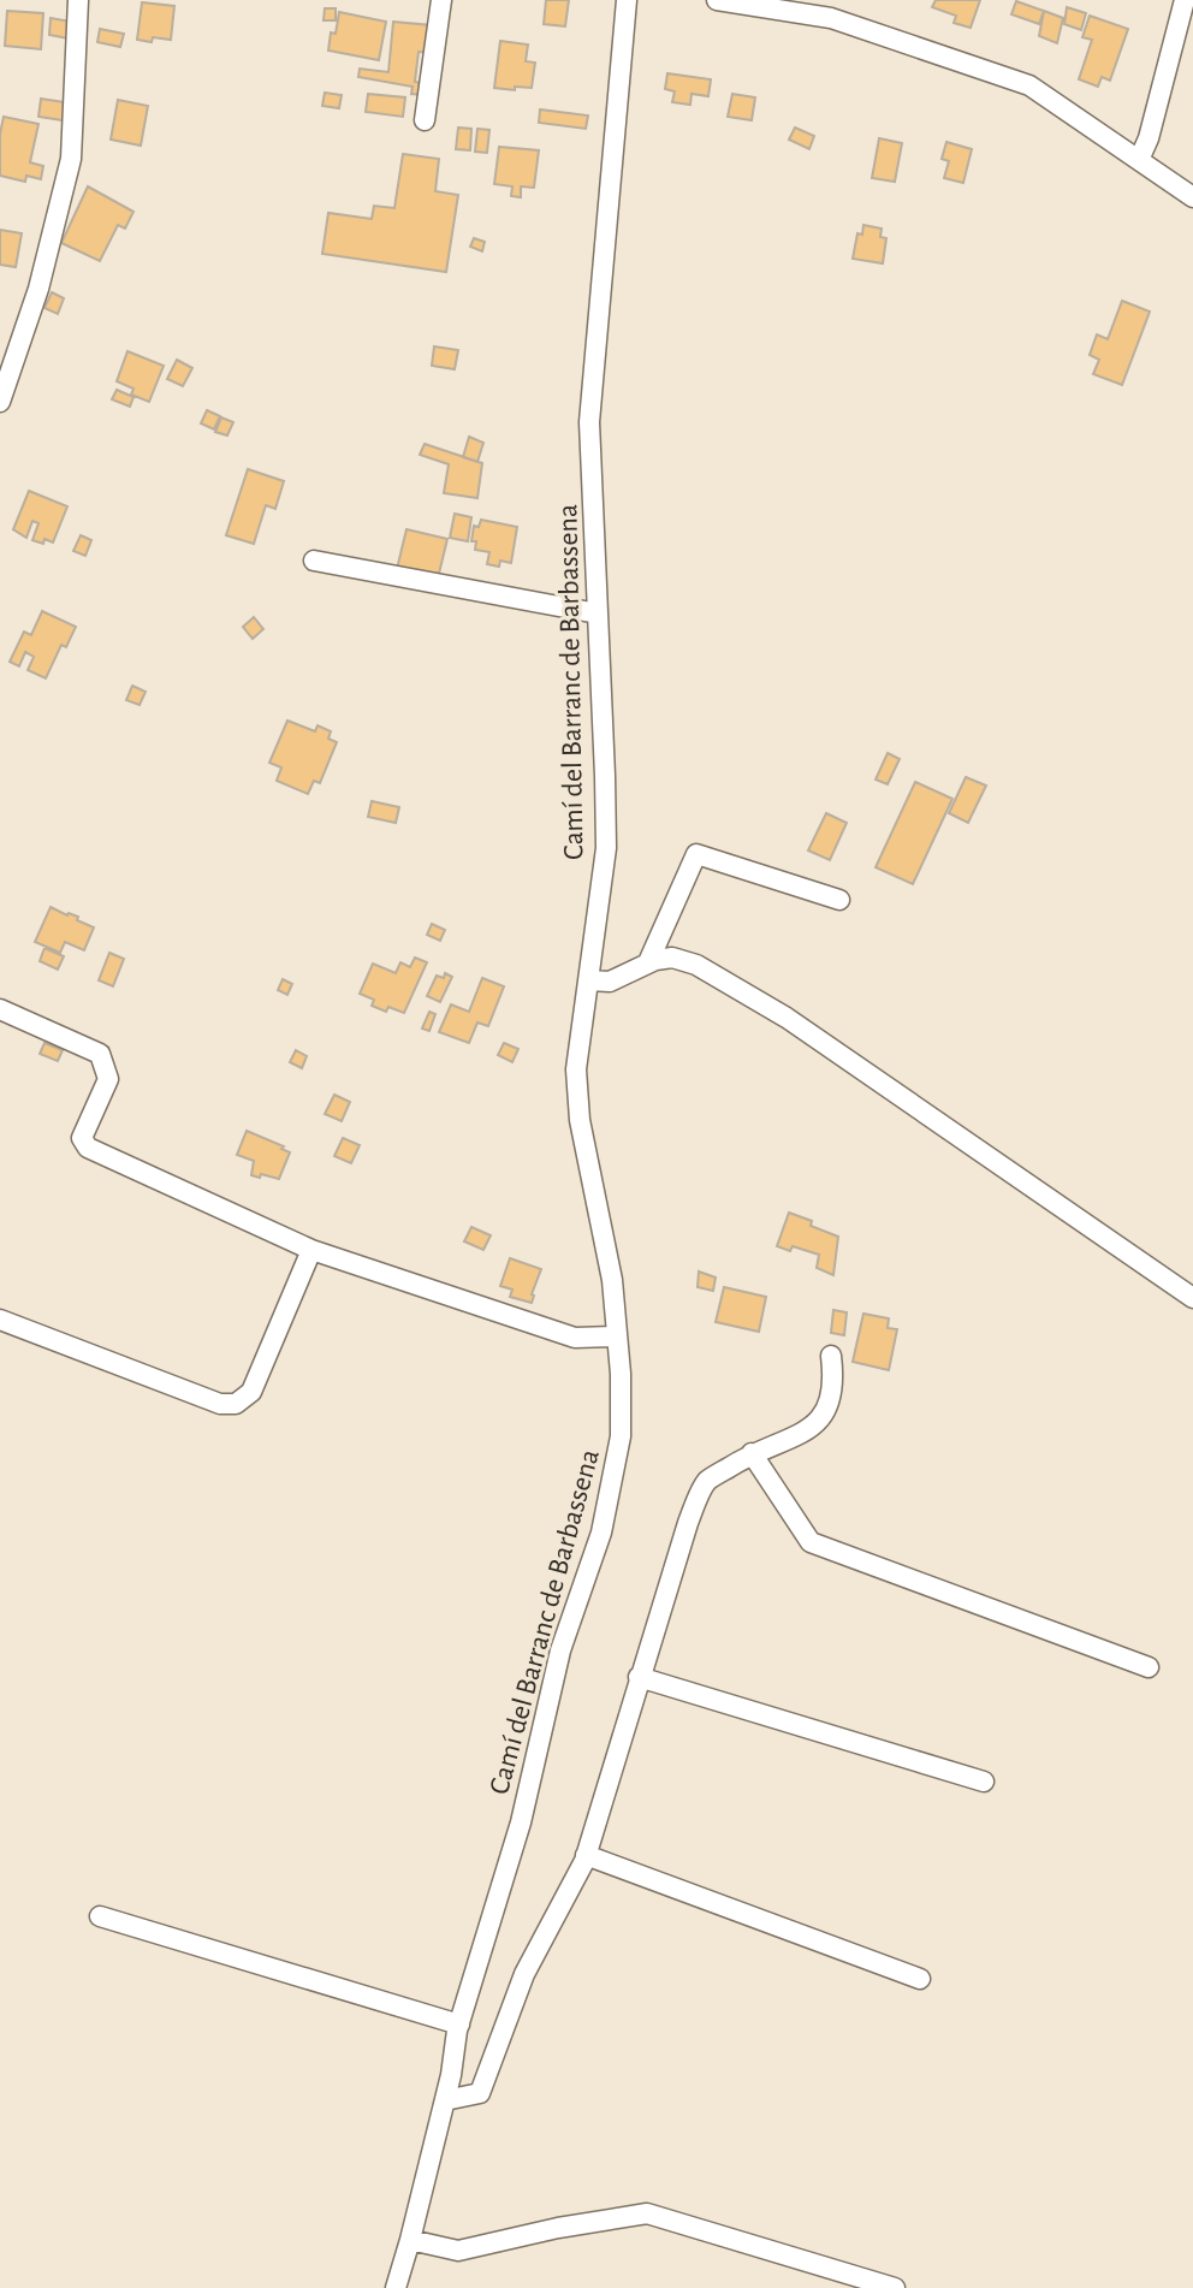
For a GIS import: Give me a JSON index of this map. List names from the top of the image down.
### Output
{
  "streets": {
    "street": ["Camí del Barranc de Barbassena"]
  }
}
